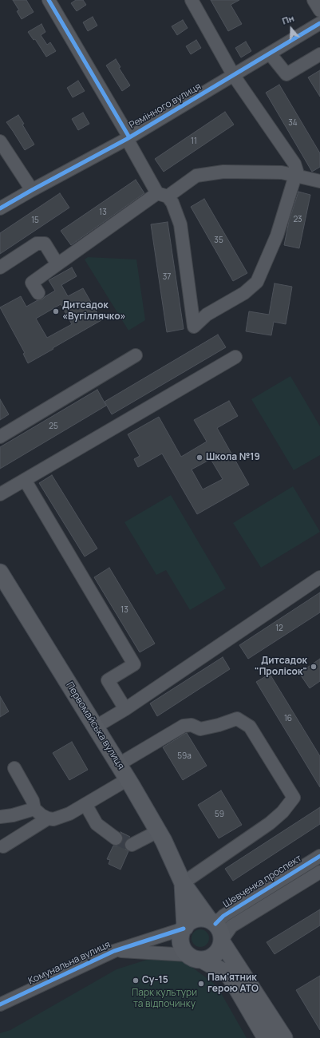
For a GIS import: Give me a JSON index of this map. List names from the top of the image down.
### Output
{
  "streets": {
    "main road": ["Первомайська вулиця"],
    "street": ["Ремінного вулиця", "Шевченка проспект", "Комунальна вулиця"]
  },
  "crossings": [
    ["Первомайська вулиця", "Шевченка проспект"],
    ["Первомайська вулиця", "Комунальна вулиця"],
    ["Шевченка проспект", "Комунальна вулиця"]
  ],
  "parks": ["Парк культури та відпочинку"],
  "places": [
    "Дитсадок «Вугіллячко»",
    "Школа №19",
    "Дитсадок \"Пролісок\"",
    "Су-15",
    "Пам'ятник герою АТО"
  ],
  "house_numbers": [
    "34",
    "11",
    "13",
    "23",
    "15",
    "35",
    "37",
    "25",
    "13",
    "12",
    "16",
    "59а",
    "59"
  ],
  "north": "top"
}
